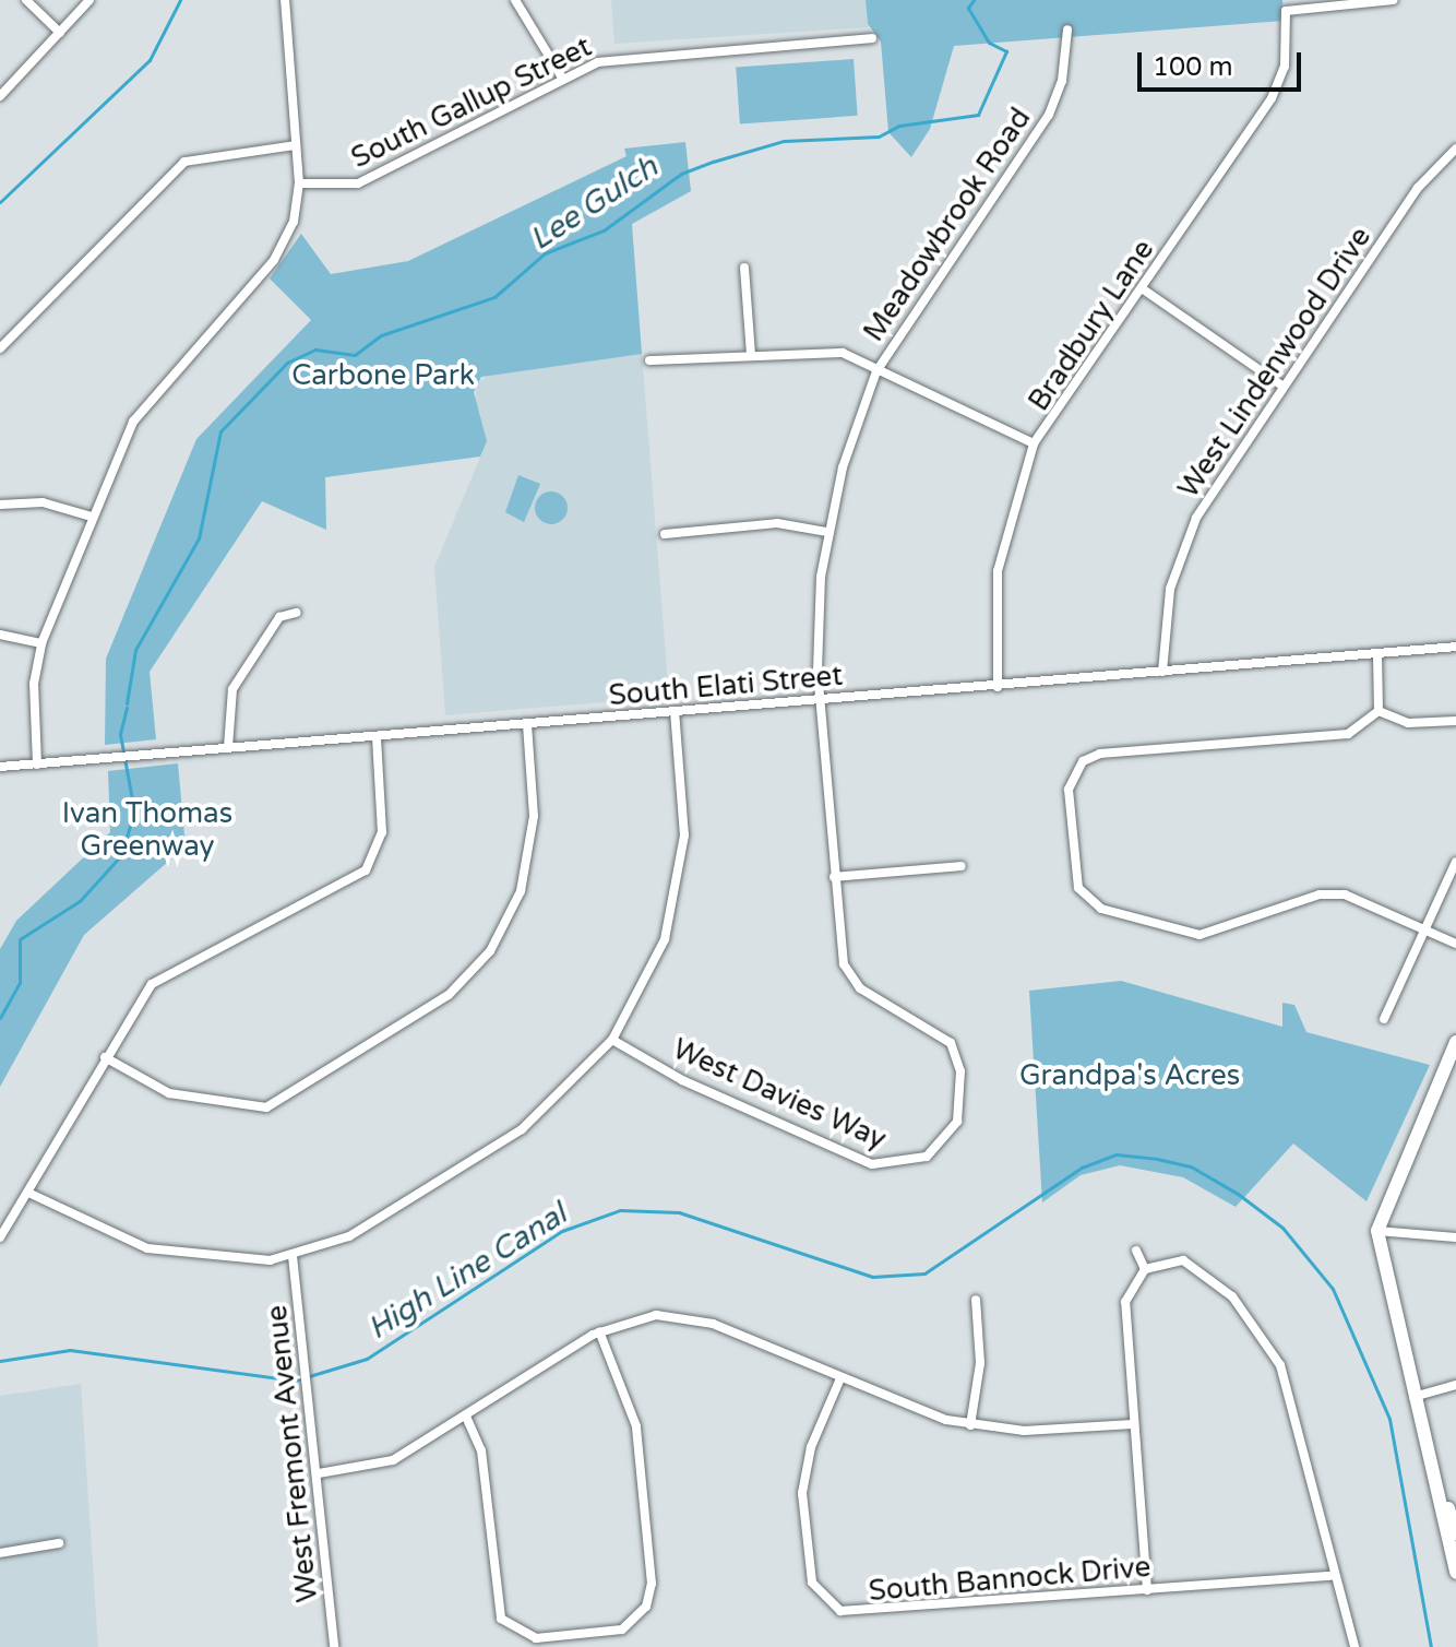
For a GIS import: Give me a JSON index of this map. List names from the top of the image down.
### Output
{
  "streets": {
    "street": [
      "South Gallup Street",
      "Meadowbrook Road",
      "Bradbury Lane",
      "West Lindenwood Drive",
      "South Elati Street",
      "West Davies Way",
      "West Fremont Avenue",
      "South Bannock Drive"
    ]
  },
  "crossings": [
    ["Meadowbrook Road", "South Elati Street"],
    ["Meadowbrook Road", "West Davies Way"],
    ["Bradbury Lane", "South Elati Street"],
    ["West Lindenwood Drive", "South Elati Street"],
    ["South Elati Street", "West Davies Way"]
  ],
  "water": ["Lee Gulch", "High Line Canal"],
  "parks": ["Carbone Park", "Ivan Thomas Greenway", "Grandpa's Acres"],
  "scale_bar": "100 m"
}
